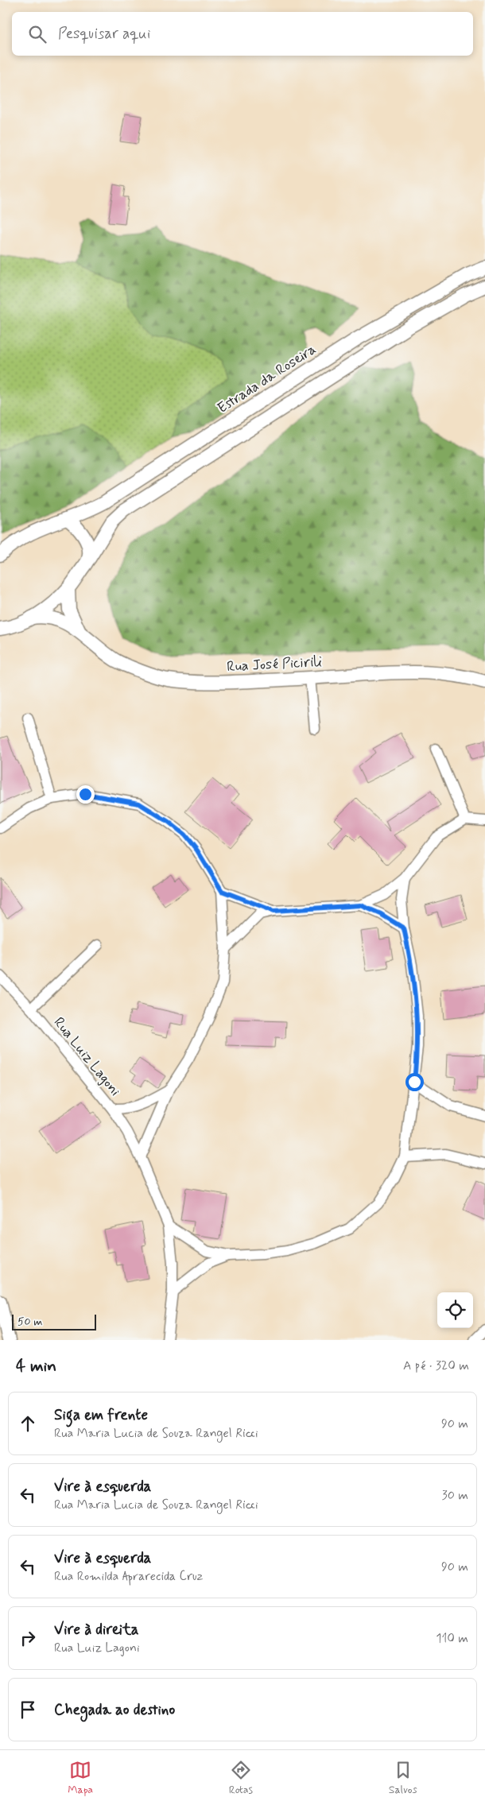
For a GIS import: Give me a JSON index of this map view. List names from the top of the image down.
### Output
{
  "streets": {
    "street": ["Estrada da Roseira", "Rua José Picirili", "Rua Luiz Lagoni"]
  },
  "scale_bar": "50 m",
  "page": {
    "search": "Pesquisar aqui",
    "scale": "50 m",
    "heading": ["4 min", "A pé · 320 m"],
    "list": [
      ["Siga em frente", "Rua Maria Lucia de Souza Rangel Ricci", "90 m"],
      ["Vire à esquerda", "Rua Maria Lucia de Souza Rangel Ricci", "30 m"],
      ["Vire à esquerda", "Rua Romilda Aprarecida Cruz", "90 m"],
      ["Vire à direita", "Rua Luiz Lagoni", "110 m"],
      "Chegada ao destino"
    ],
    "nav": ["Mapa", "Rotas", "Salvos"]
  }
}
